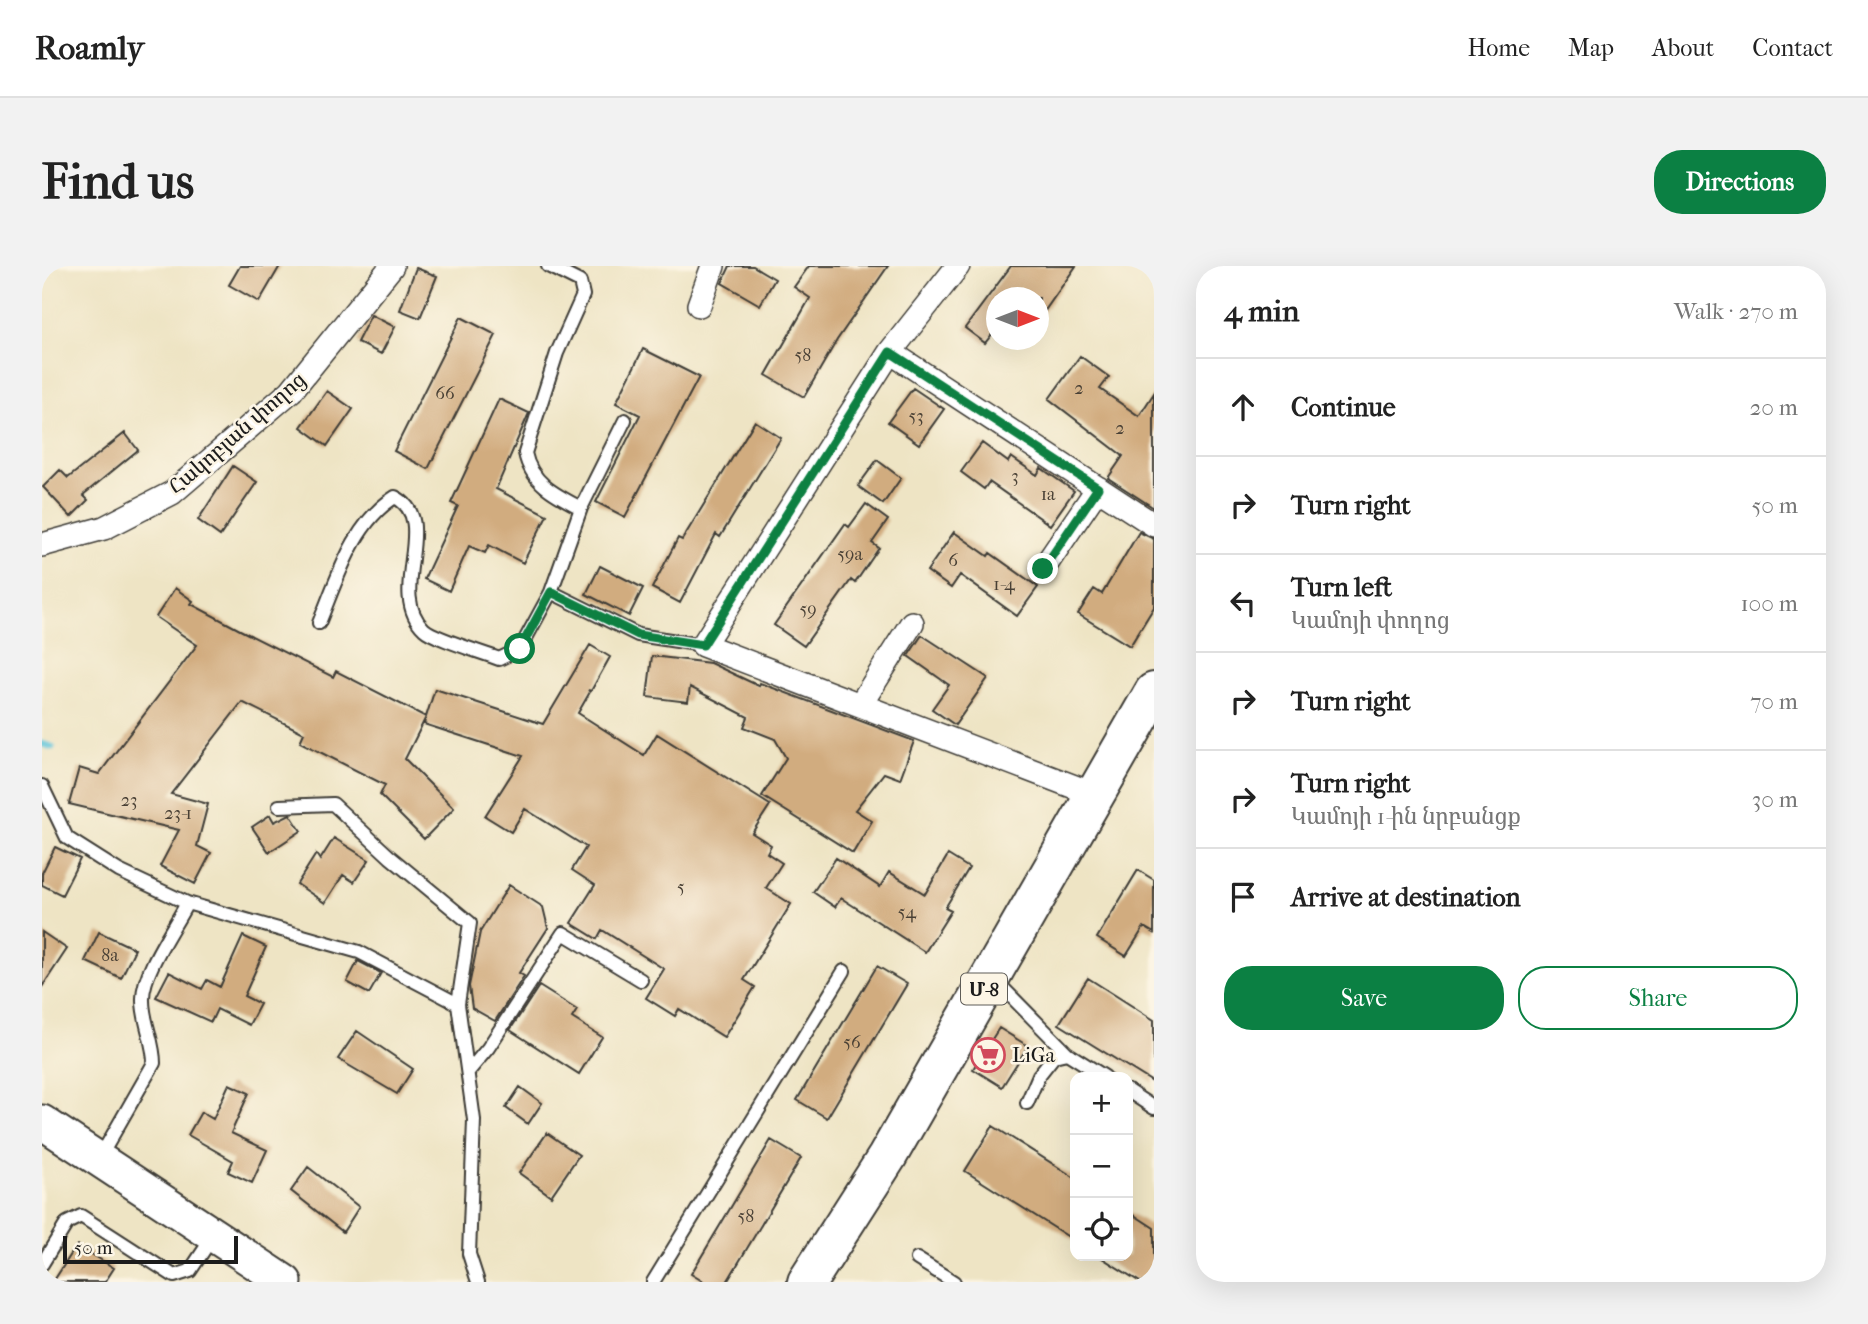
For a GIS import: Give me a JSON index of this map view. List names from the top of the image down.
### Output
{
  "streets": {
    "highway": ["Մ-8"],
    "street": ["Հակոբյան փողոց"]
  },
  "places": {
    "supermarket": ["LiGa"]
  },
  "house_numbers": [
    "58",
    "2",
    "66",
    "53",
    "2",
    "3",
    "1a",
    "59a",
    "6",
    "1-4",
    "59",
    "23",
    "23-1",
    "5",
    "54",
    "8a",
    "56",
    "58"
  ],
  "scale_bar": "50 m",
  "north": "right",
  "page": {
    "header": "Roamly",
    "nav": [
      "Home",
      "Map",
      "About",
      "Contact"
    ],
    "buttons": [
      "Directions",
      ["Save", "Share"]
    ],
    "title": "Find us",
    "heading": ["4 min", "Walk · 270 m"],
    "list": [
      ["Continue", "20 m"],
      ["Turn right", "50 m"],
      ["Turn left", "Կամոյի փողոց", "100 m"],
      ["Turn right", "70 m"],
      ["Turn right", "Կամոյի 1-ին նրբանցք", "30 m"],
      "Arrive at destination"
    ],
    "map_buttons": ["+", "−"],
    "scale": "50 m"
  }
}
